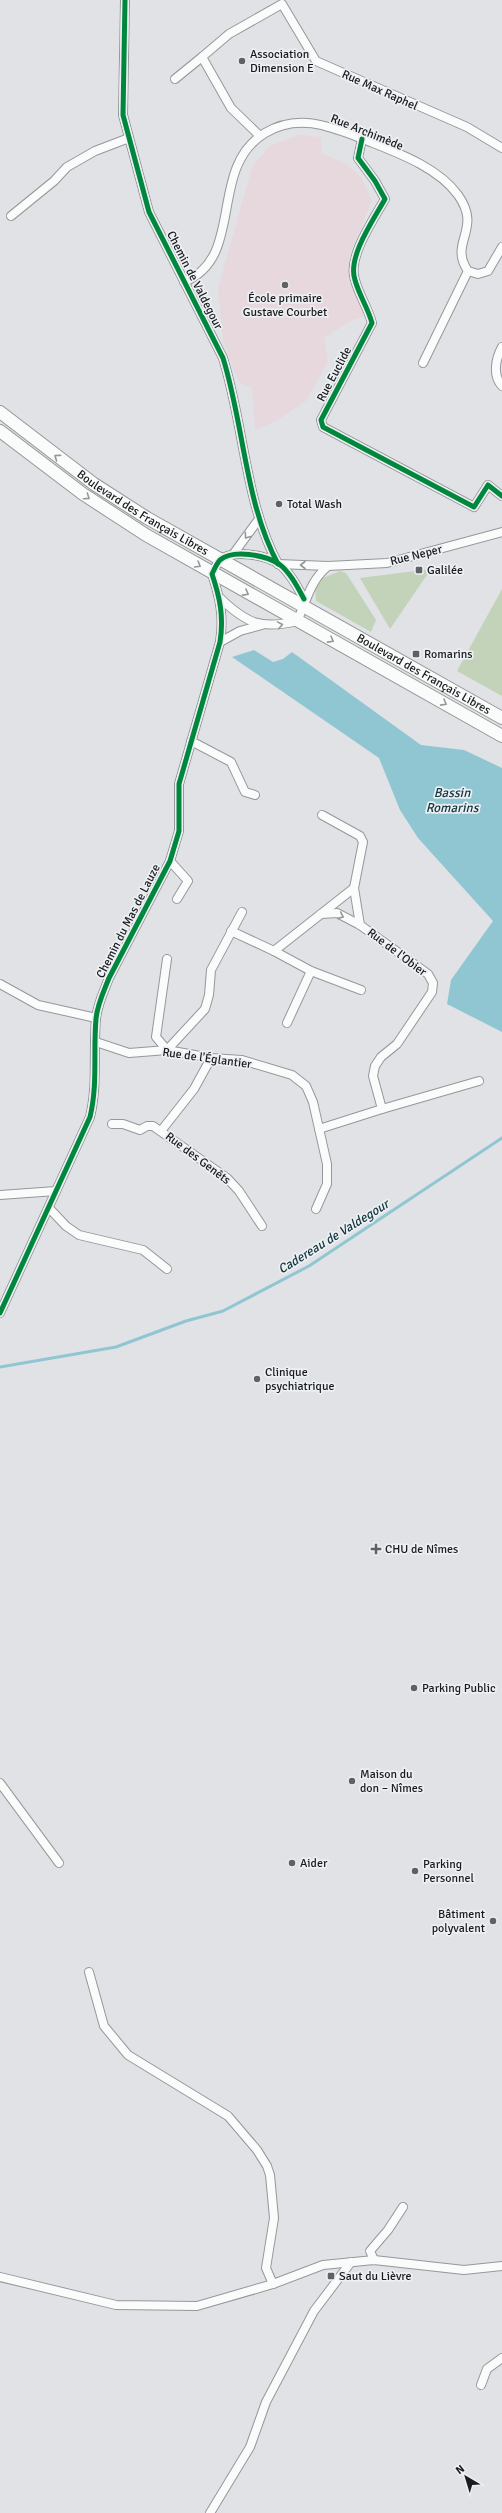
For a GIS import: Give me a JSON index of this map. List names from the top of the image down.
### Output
{
  "streets": {
    "main road": ["Boulevard des Français Libres"],
    "street": [
      "Rue Max Raphel",
      "Rue Archimède",
      "Chemin de Valdegour",
      "Rue Euclide",
      "Rue Neper",
      "Chemin du Mas de Lauze",
      "Rue de l'Obier",
      "Rue de l'Églantier",
      "Rue des Genêts"
    ]
  },
  "crossings": [
    ["Rue Archimède", "Chemin de Valdegour"],
    ["Rue Archimède", "Rue Euclide"],
    ["Chemin de Valdegour", "Boulevard des Français Libres"],
    ["Chemin de Valdegour", "Rue Neper"],
    ["Boulevard des Français Libres", "Chemin du Mas de Lauze"],
    ["Chemin du Mas de Lauze", "Rue de l'Églantier"],
    ["Rue de l'Églantier", "Rue des Genêts"]
  ],
  "water": ["Bassin Romarins", "Cadereau de Valdegour"],
  "places": {
    "other": [
      "Association Dimension E",
      "École primaire Gustave Courbet",
      "Total Wash",
      "Clinique psychiatrique",
      "Parking Public",
      "Maison du don – Nîmes",
      "Aider",
      "Parking Personnel",
      "Bâtiment polyvalent"
    ],
    "transit": ["Galilée", "Romarins", "Saut du Lièvre"],
    "health": ["CHU de Nîmes"]
  },
  "north": "top left"
}
